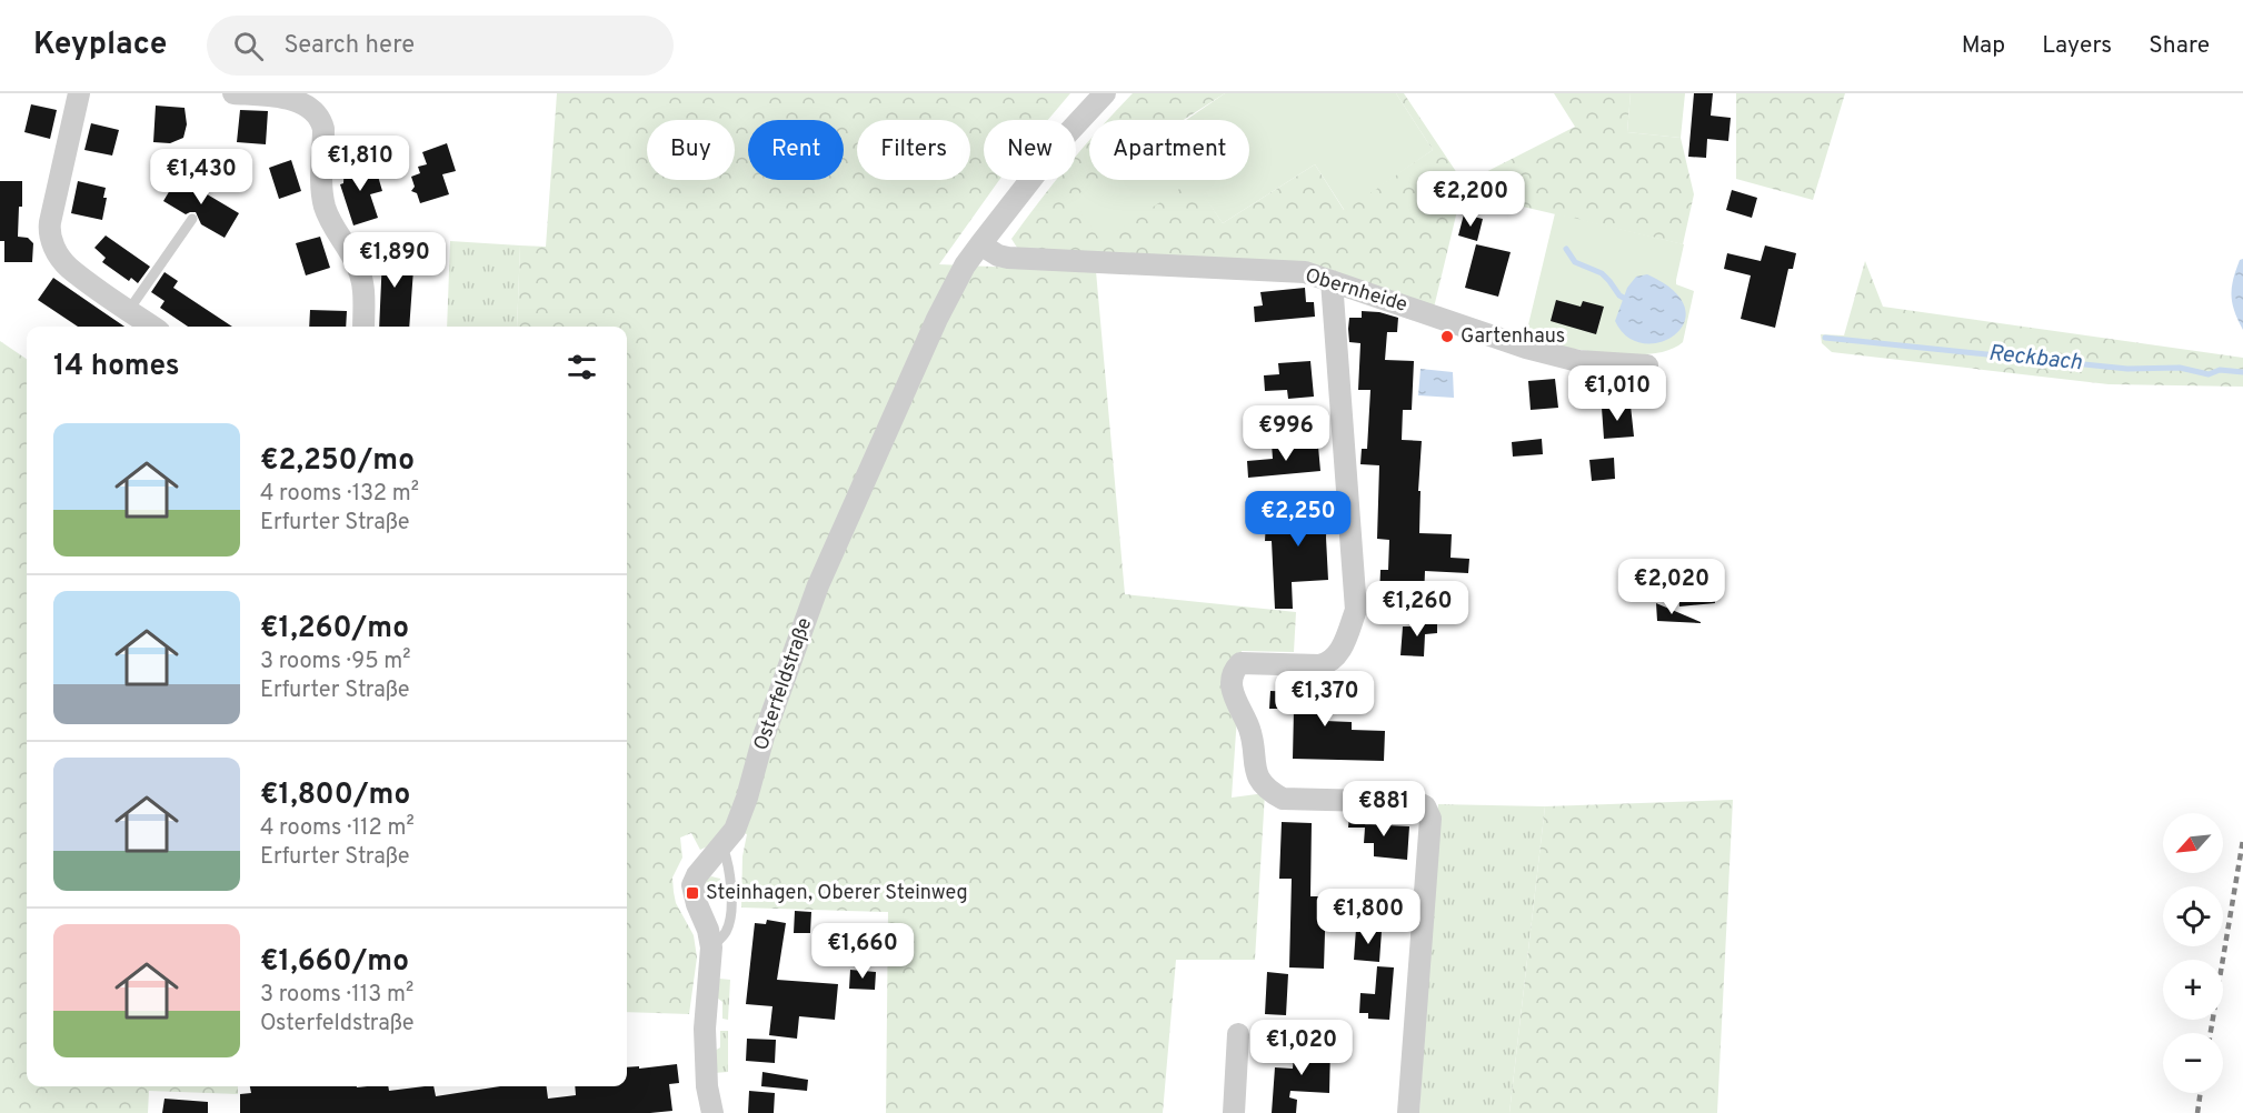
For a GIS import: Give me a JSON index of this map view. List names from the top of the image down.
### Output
{
  "streets": {
    "street": ["Obernheide", "Osterfeldstraße"]
  },
  "crossings": [
    ["Obernheide", "Osterfeldstraße"]
  ],
  "water": ["Reckbach"],
  "places": {
    "other": ["Gartenhaus"],
    "transit": ["Steinhagen, Oberer Steinweg"]
  },
  "north": "bottom left",
  "page": {
    "header": "Keyplace",
    "search": "Search here",
    "nav": ["Map", "Layers", "Share"],
    "chip": [
      "Buy",
      "Rent",
      "Filters",
      "New",
      "Apartment"
    ],
    "price": [
      "€1,810",
      "€1,430",
      "€2,200",
      "€1,890",
      "€1,010",
      "€996",
      "€2,250",
      "€2,020",
      "€1,260",
      "€1,370",
      "€881",
      "€1,800",
      "€1,660",
      "€1,020"
    ],
    "heading": "14 homes",
    "list": [
      {
        "name": "€2,250/mo",
        "note": "4 rooms · 132 m² · Erfurter Straße"
      },
      {
        "name": "€1,260/mo",
        "note": "3 rooms · 95 m² · Erfurter Straße"
      },
      {
        "name": "€1,800/mo",
        "note": "4 rooms · 112 m² · Erfurter Straße"
      },
      {
        "name": "€1,660/mo",
        "note": "3 rooms · 113 m² · Osterfeldstraße"
      }
    ],
    "map_buttons": ["+", "−"]
  }
}
